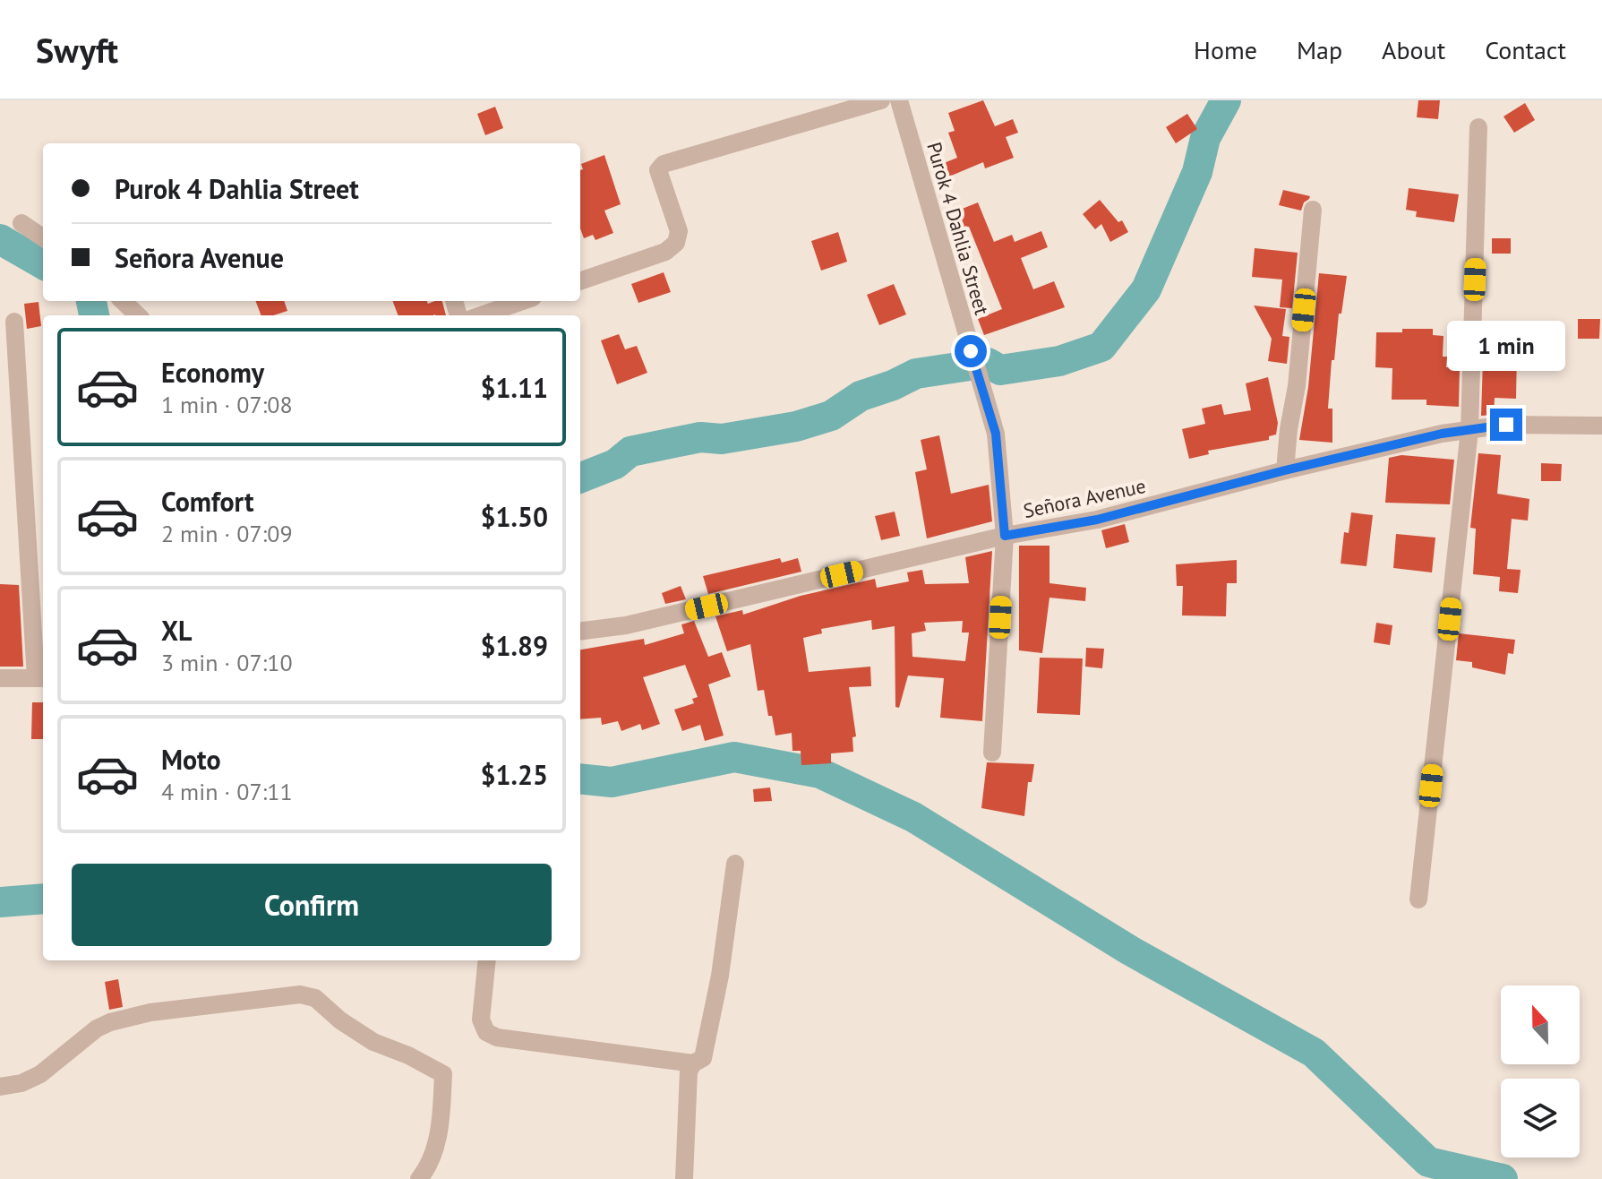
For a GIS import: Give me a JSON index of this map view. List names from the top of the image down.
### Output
{
  "streets": {
    "street": ["Purok 4 Dahlia Street", "Señora Avenue"]
  },
  "crossings": [
    ["Purok 4 Dahlia Street", "Señora Avenue"]
  ],
  "north": "top",
  "page": {
    "header": "Swyft",
    "nav": [
      "Home",
      "Map",
      "About",
      "Contact"
    ],
    "banner": ["Purok 4 Dahlia Street", "Señora Avenue"],
    "bubble": "1 min",
    "list": [
      {
        "name": "Economy",
        "note": "1 min · 07:08",
        "value": "$1.11"
      },
      {
        "name": "Comfort",
        "note": "2 min · 07:09",
        "value": "$1.50"
      },
      {
        "name": "XL",
        "note": "3 min · 07:10",
        "value": "$1.89"
      },
      {
        "name": "Moto",
        "note": "4 min · 07:11",
        "value": "$1.25"
      }
    ],
    "buttons": "Confirm"
  }
}
